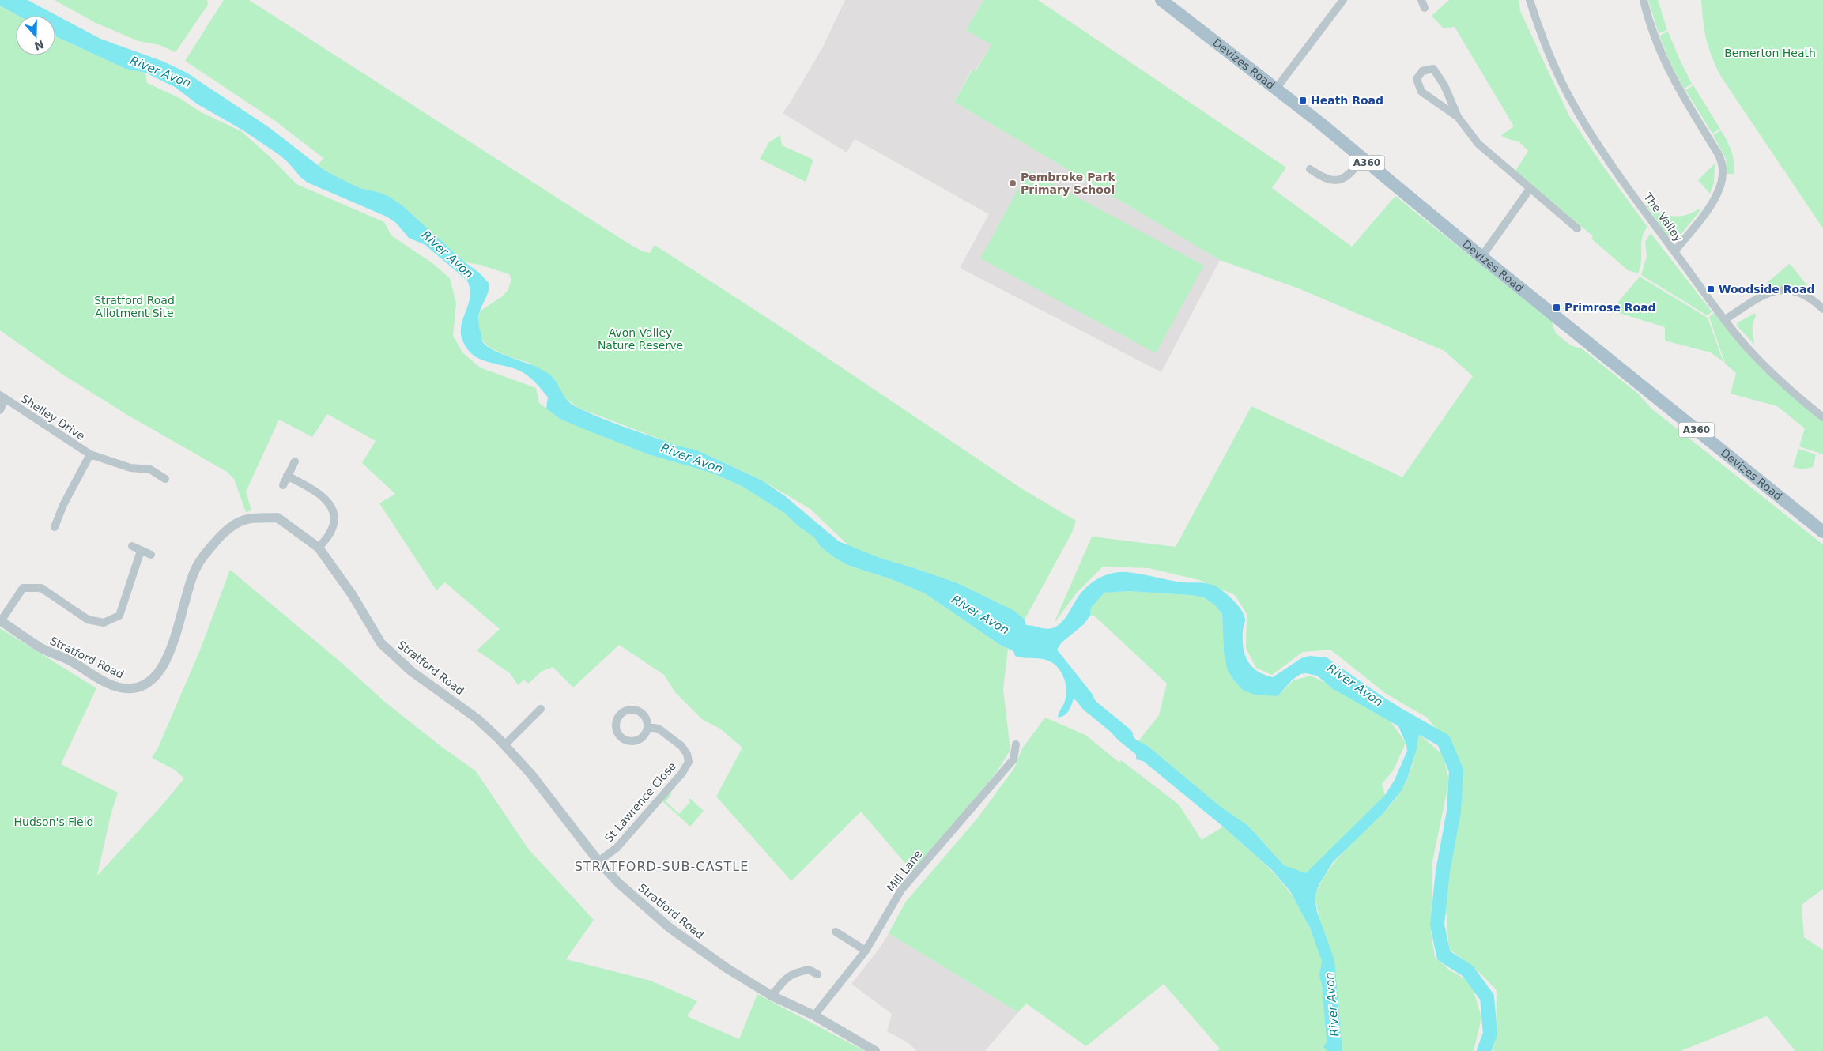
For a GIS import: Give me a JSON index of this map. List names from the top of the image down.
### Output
{
  "streets": {
    "main road": ["Devizes Road", "A360"],
    "street": [
      "The Valley",
      "Shelley Drive",
      "Stratford Road",
      "St Lawrence Close",
      "Mill Lane"
    ]
  },
  "crossings": [
    ["Stratford Road", "St Lawrence Close"],
    ["Stratford Road", "Mill Lane"]
  ],
  "districts": ["STRATFORD-SUB-CASTLE"],
  "water": ["River Avon"],
  "parks": [
    "Bemerton Heath",
    "Stratford Road Allotment Site",
    "Avon Valley Nature Reserve",
    "Hudson's Field"
  ],
  "places": {
    "transit": ["Heath Road", "Woodside Road", "Primrose Road"],
    "other": ["Pembroke Park Primary School"]
  },
  "north": "bottom"
}
